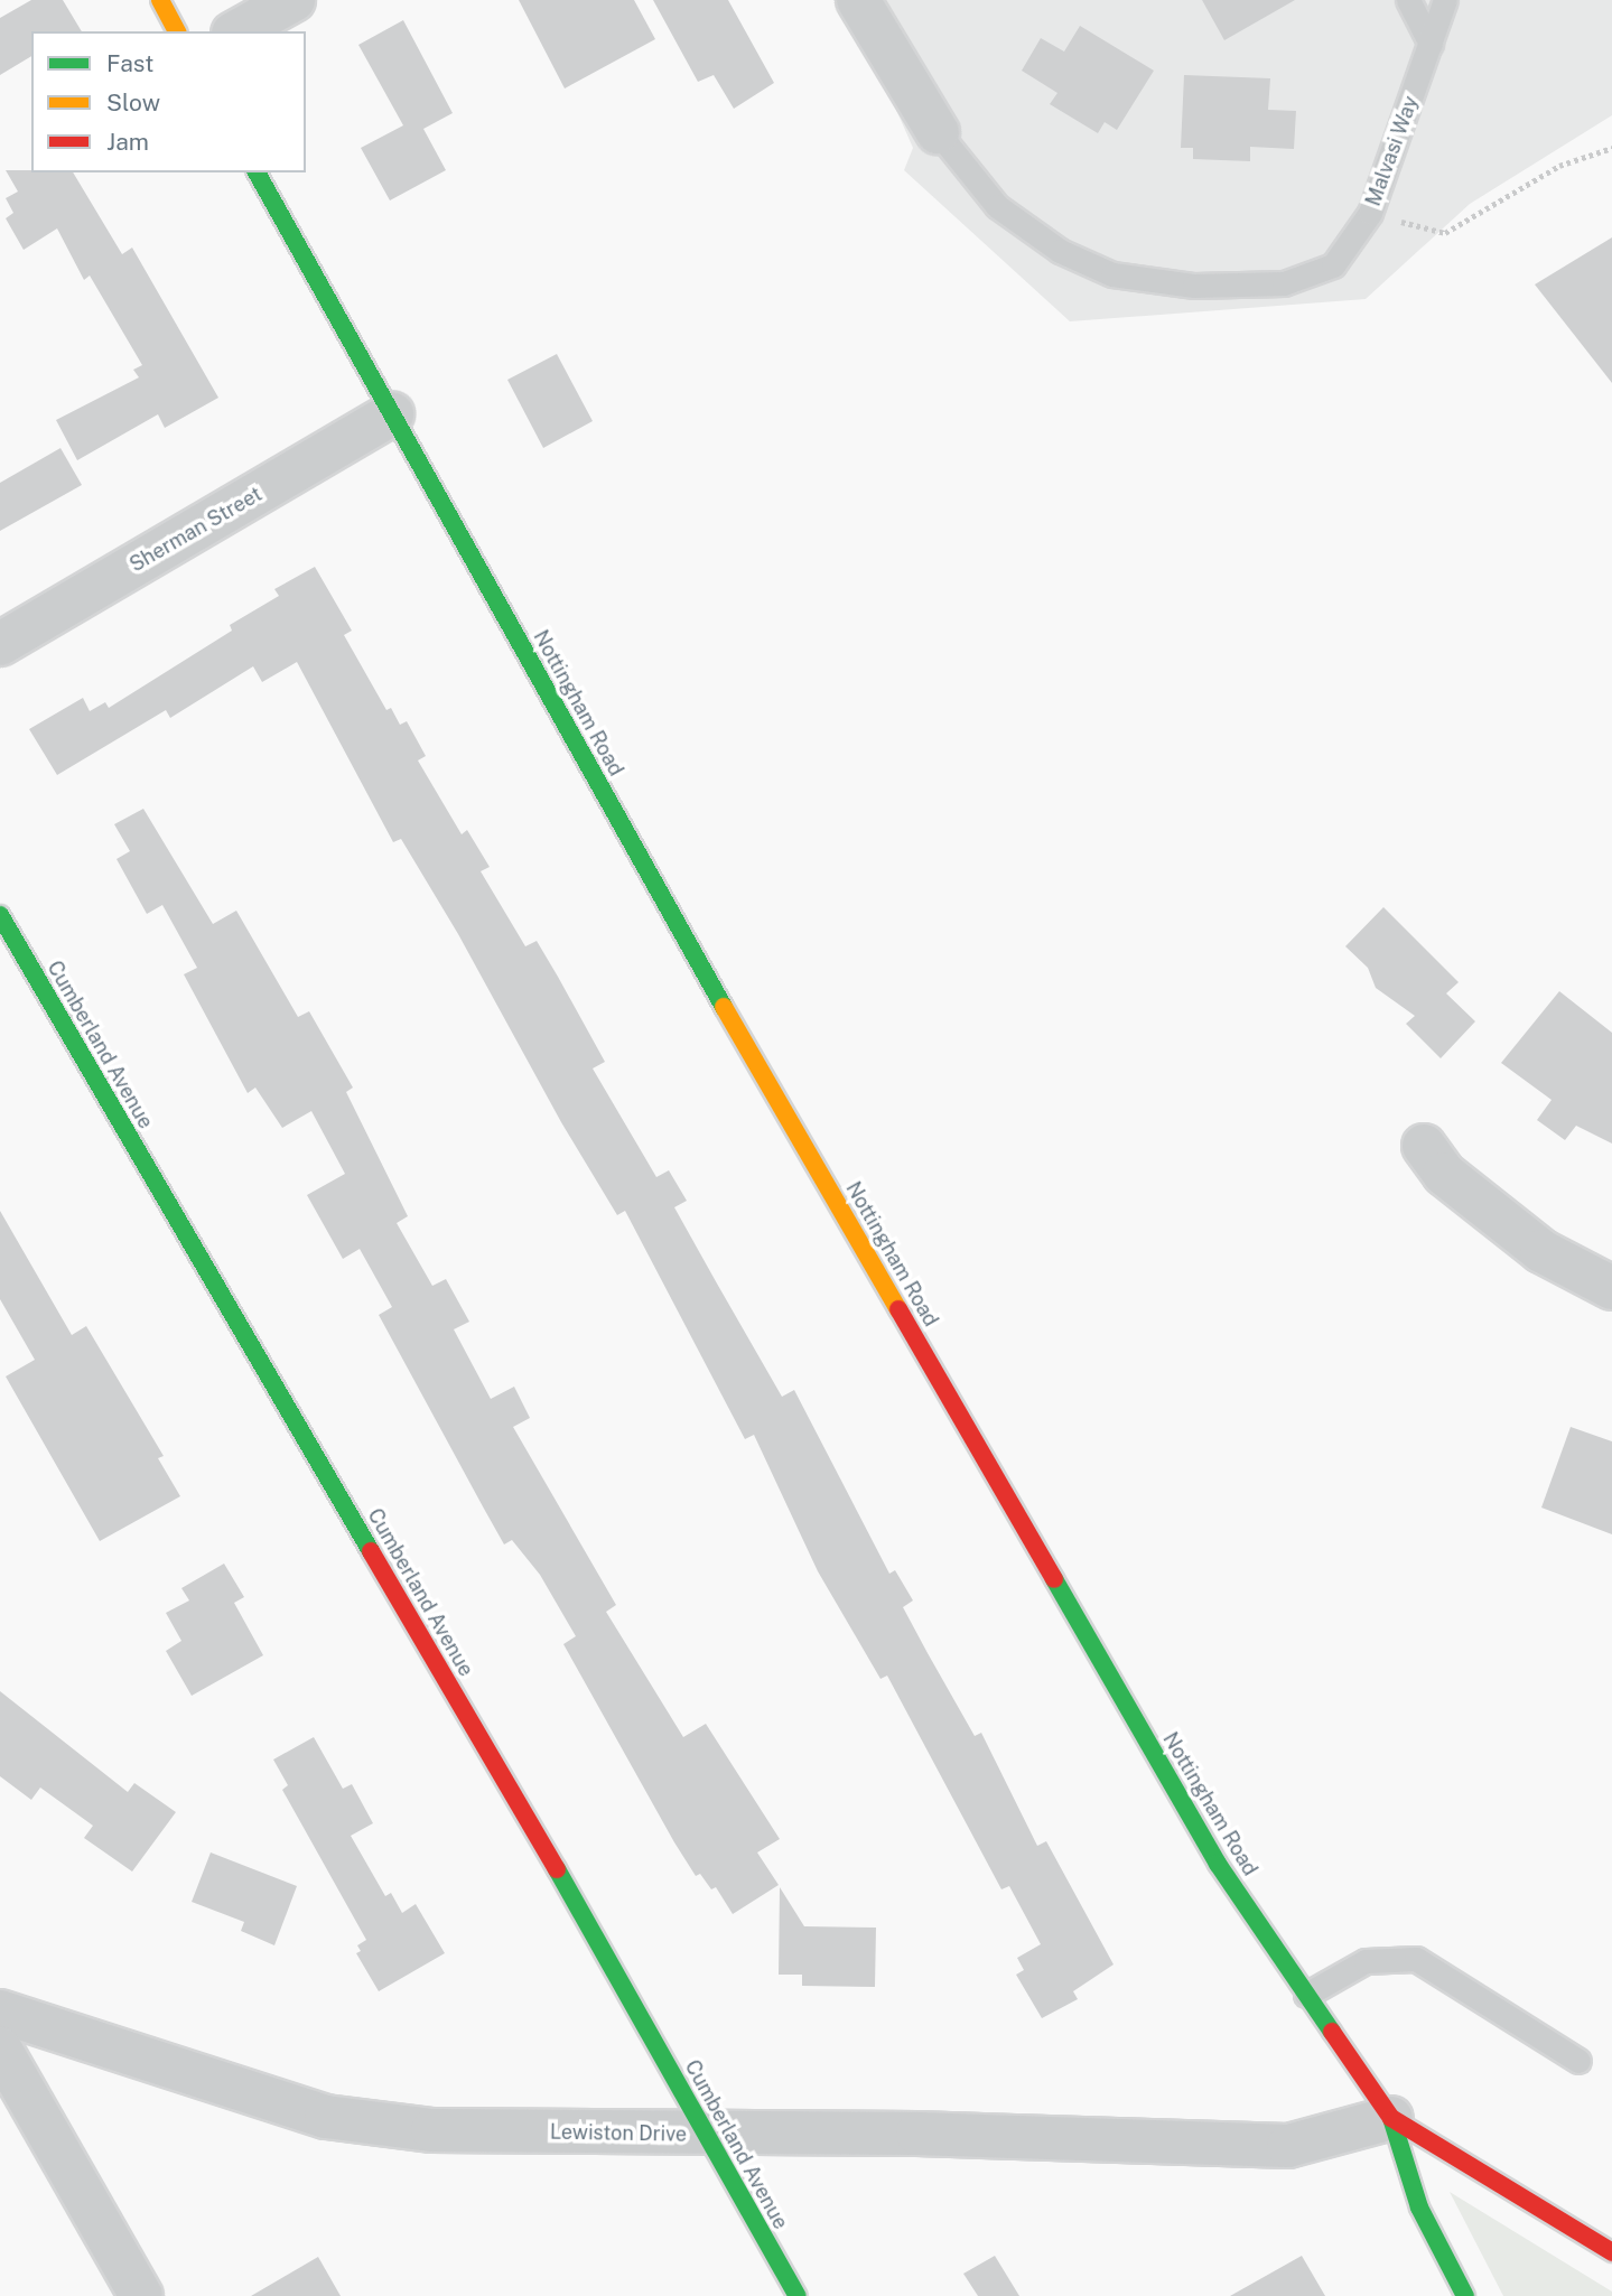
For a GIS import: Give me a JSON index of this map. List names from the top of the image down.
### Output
{
  "streets": {
    "street": [
      "Sherman Street",
      "Nottingham Road",
      "Cumberland Avenue",
      "Lewiston Drive"
    ],
    "lane": ["Malvasi Way"]
  },
  "crossings": [
    ["Sherman Street", "Nottingham Road"],
    ["Nottingham Road", "Lewiston Drive"],
    ["Cumberland Avenue", "Lewiston Drive"]
  ],
  "legend": ["Fast", "Slow", "Jam"]
}
